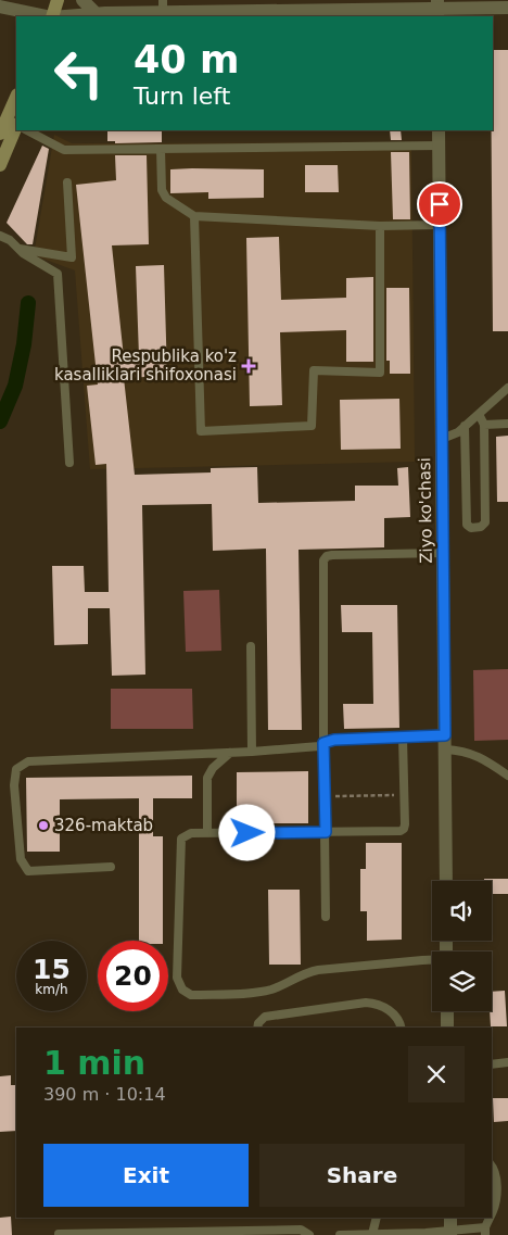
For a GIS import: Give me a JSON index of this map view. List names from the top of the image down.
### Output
{
  "streets": {
    "street": ["Ziyo ko'chasi"]
  },
  "places": {
    "health": ["Respublika ko'z kasalliklari shifoxonasi"],
    "other": ["326-maktab"]
  },
  "page": {
    "turn": ["40 m", "Turn left"],
    "speed": "15 km/h",
    "limit": "20",
    "heading": ["1 min", "390 m · 10:14"],
    "buttons": ["Exit", "Share"]
  }
}
